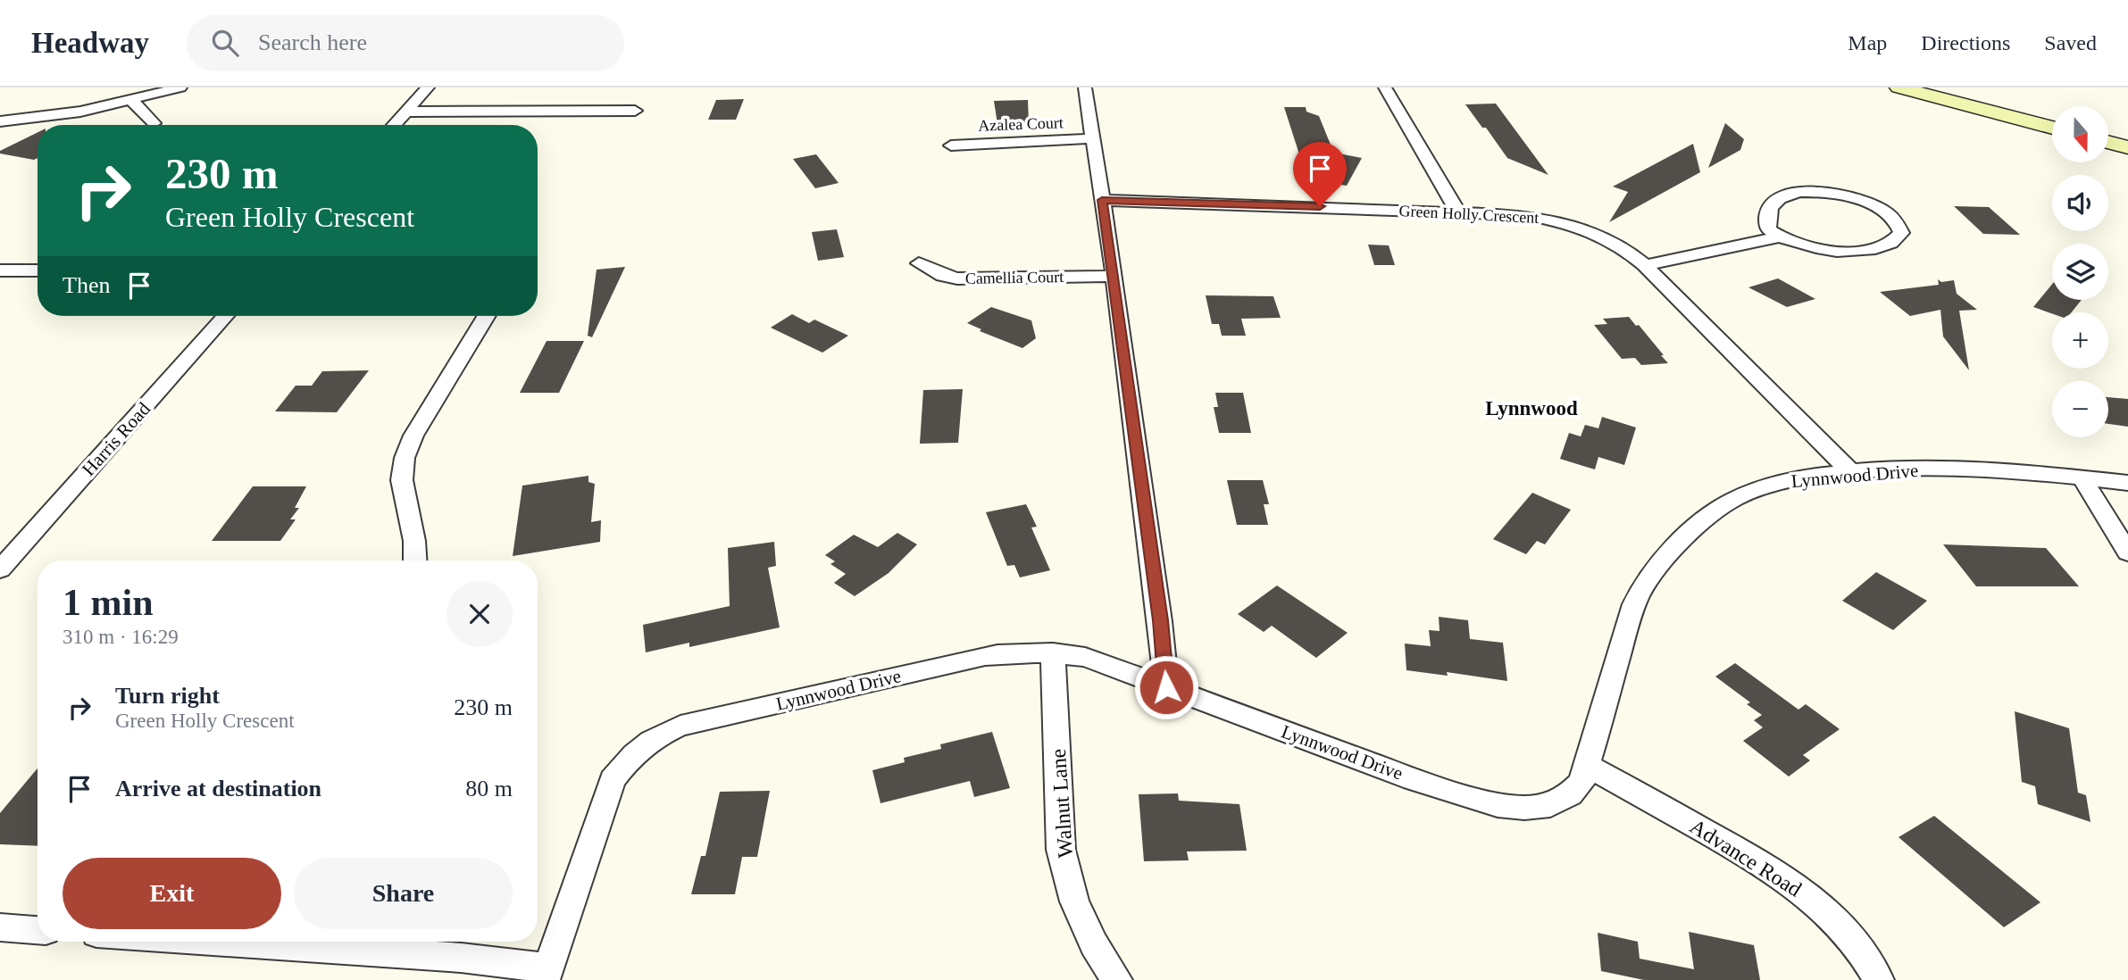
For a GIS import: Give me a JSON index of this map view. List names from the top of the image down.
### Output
{
  "streets": {
    "street": [
      "Azalea Court",
      "Green Holly Crescent",
      "Camellia Court",
      "Harris Road",
      "Lynnwood Drive",
      "Walnut Lane",
      "Advance Road"
    ]
  },
  "crossings": [
    ["Green Holly Crescent", "Lynnwood Drive"],
    ["Lynnwood Drive", "Walnut Lane"],
    ["Lynnwood Drive", "Advance Road"]
  ],
  "districts": ["Lynnwood"],
  "north": "bottom",
  "page": {
    "header": "Headway",
    "search": "Search here",
    "nav": ["Map", "Directions", "Saved"],
    "map_buttons": ["+", "−"],
    "turn": ["230 m", "Green Holly Crescent"],
    "then": "Then",
    "heading": ["1 min", "310 m · 16:29"],
    "list": [
      {
        "name": "Turn right",
        "note": "Green Holly Crescent",
        "value": "230 m"
      },
      {
        "name": "Arrive at destination",
        "value": "80 m"
      }
    ],
    "buttons": ["Exit", "Share"]
  }
}
